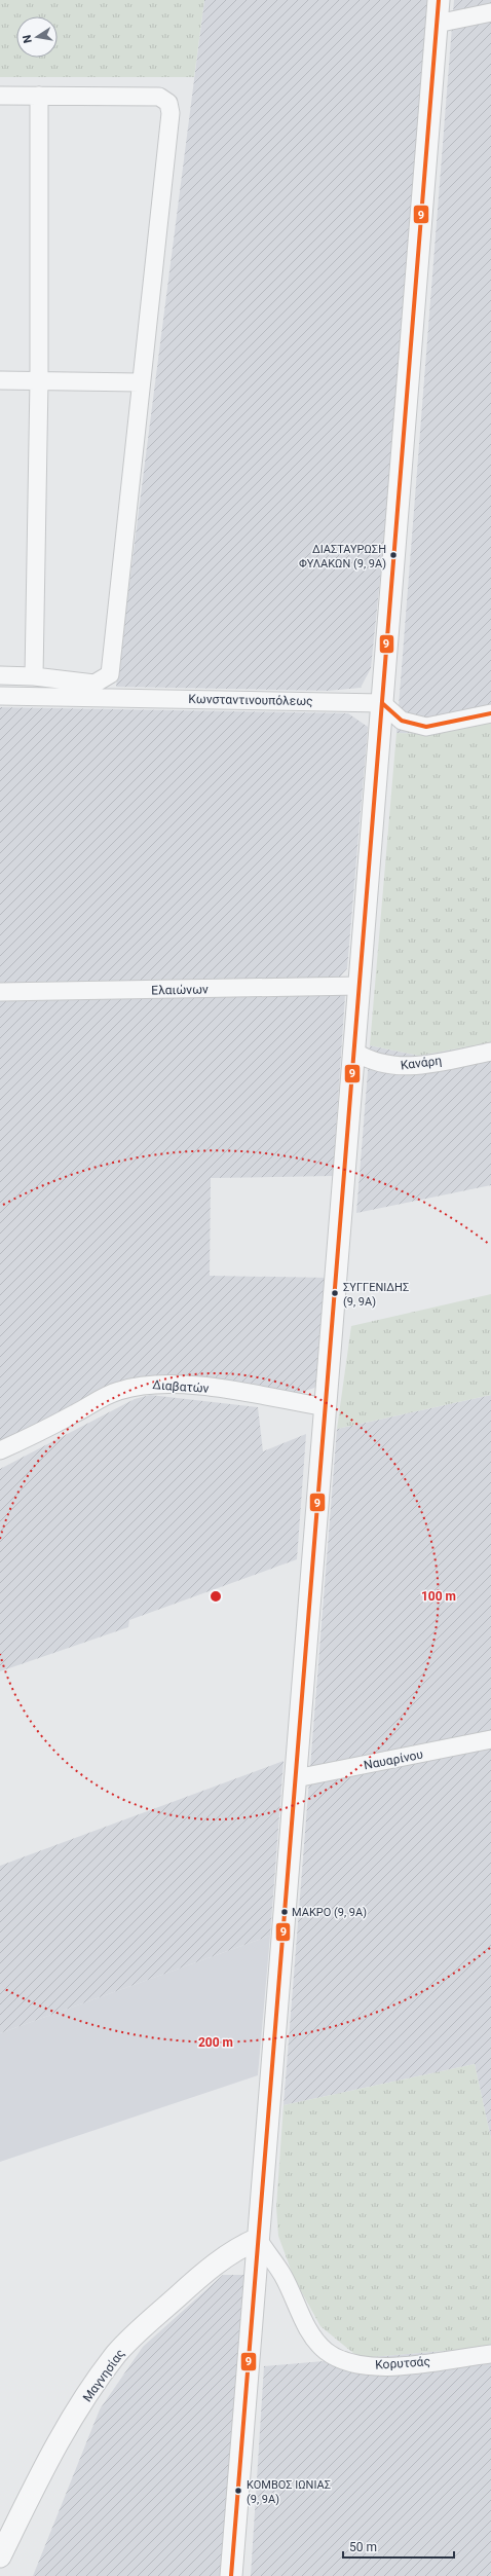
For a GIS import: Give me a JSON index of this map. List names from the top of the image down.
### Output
{
  "streets": {
    "street": [
      "Κωνσταντινουπόλεως",
      "Ελαιώνων",
      "Κανάρη",
      "Διαβατών",
      "Ναυαρίνου",
      "Κορυτσάς",
      "Μαγνησίας"
    ]
  },
  "crossings": [
    ["Κορυτσάς", "Μαγνησίας"]
  ],
  "places": [
    "ΔΙΑΣΤΑΥΡΩΣΗ ΦΥΛΑΚΩΝ (9, 9Α)",
    "ΣΥΓΓΕΝΙΔΗΣ (9, 9Α)",
    "ΜΑΚΡΟ (9, 9Α)",
    "ΚΟΜΒΟΣ ΙΩΝΙΑΣ (9, 9Α)"
  ],
  "lines": ["transit line 9"],
  "scale_bar": "50 m",
  "north": "left",
  "rings": ["100 m", "200 m"]
}
